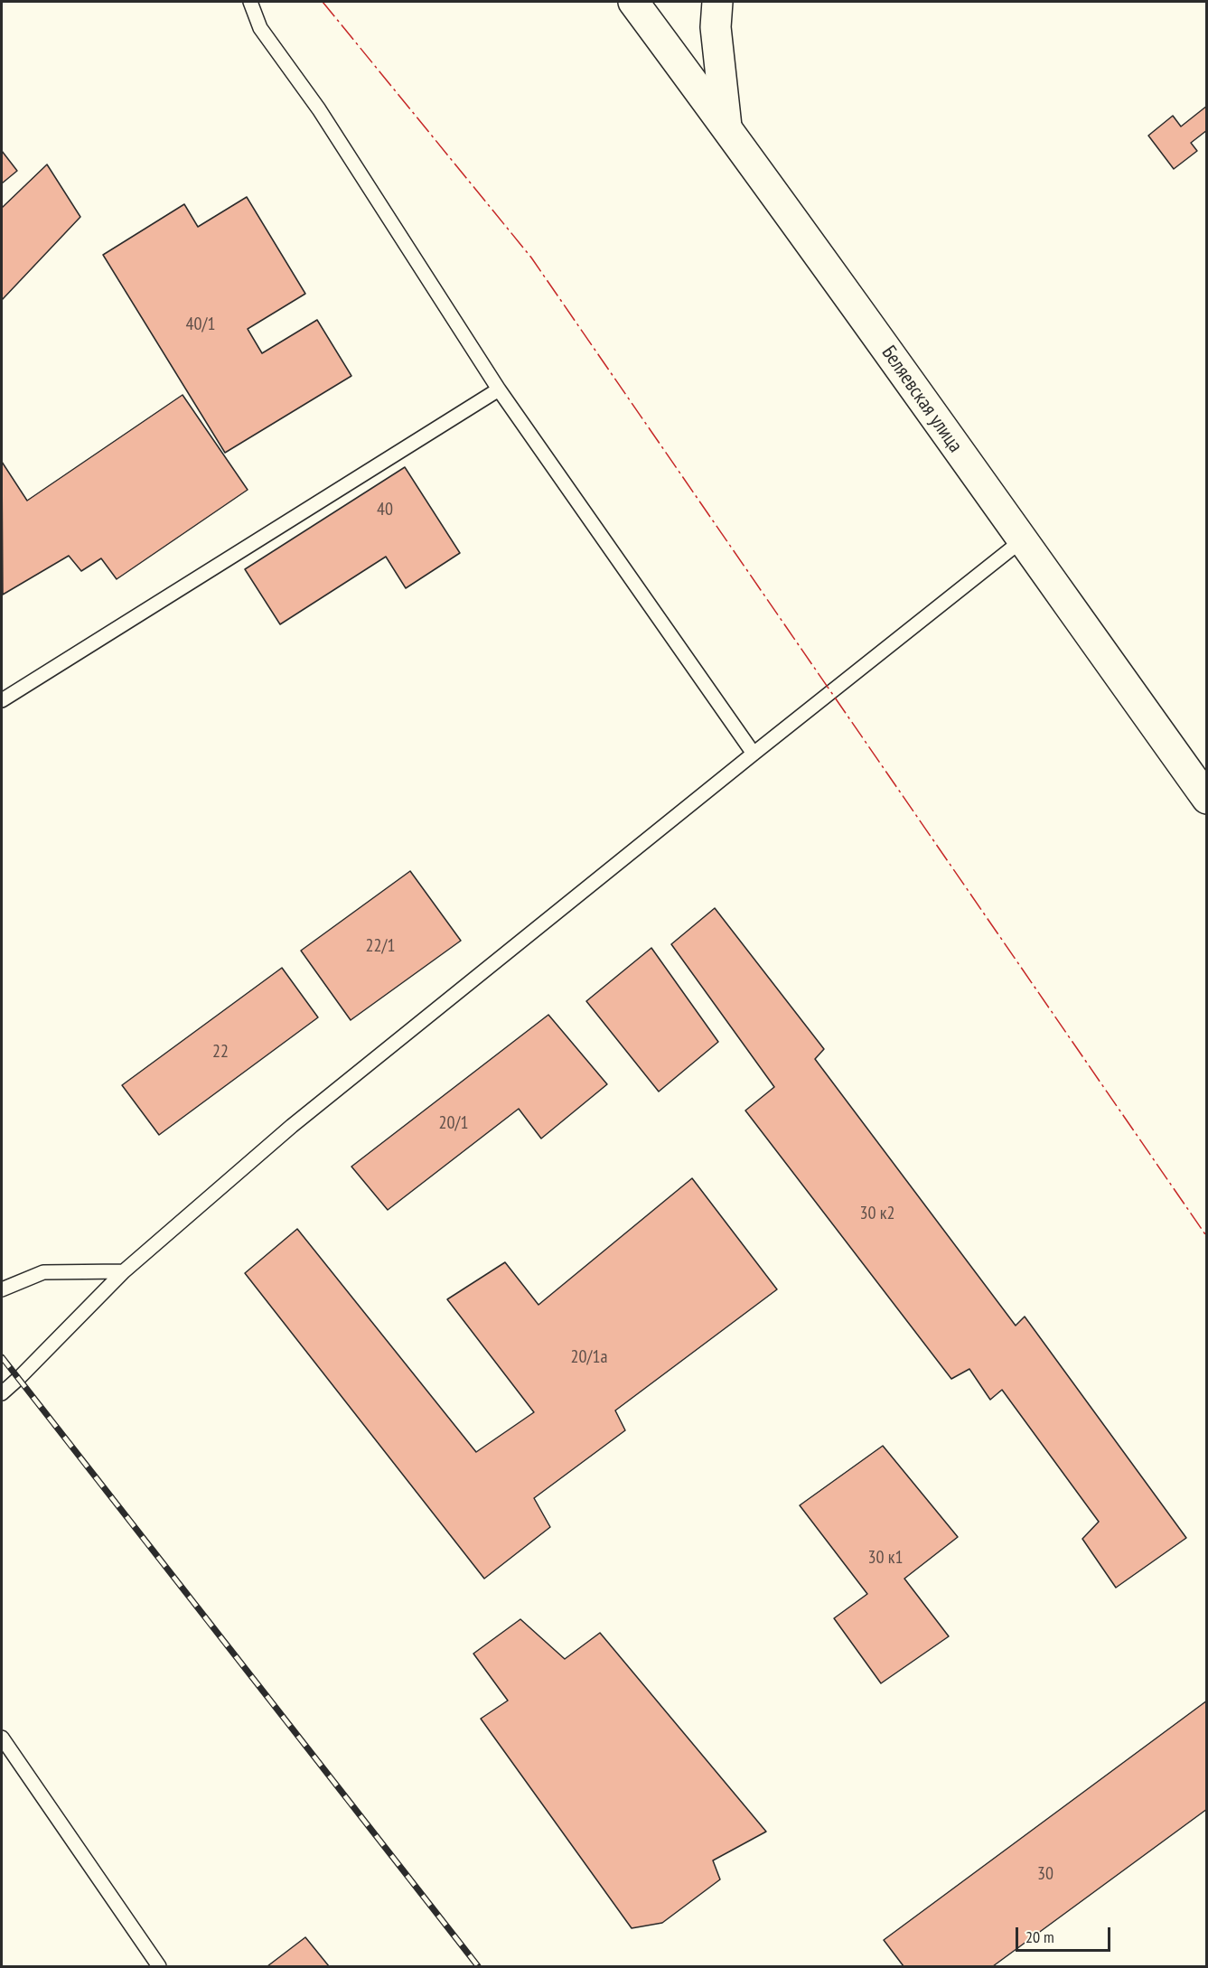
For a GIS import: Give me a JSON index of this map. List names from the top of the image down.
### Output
{
  "streets": {
    "main road": ["Беляевская улица"]
  },
  "house_numbers": [
    "40/1",
    "40",
    "22/1",
    "22",
    "20/1",
    "30 к2",
    "20/1a",
    "30 к1",
    "30"
  ],
  "scale_bar": "20 m"
}
